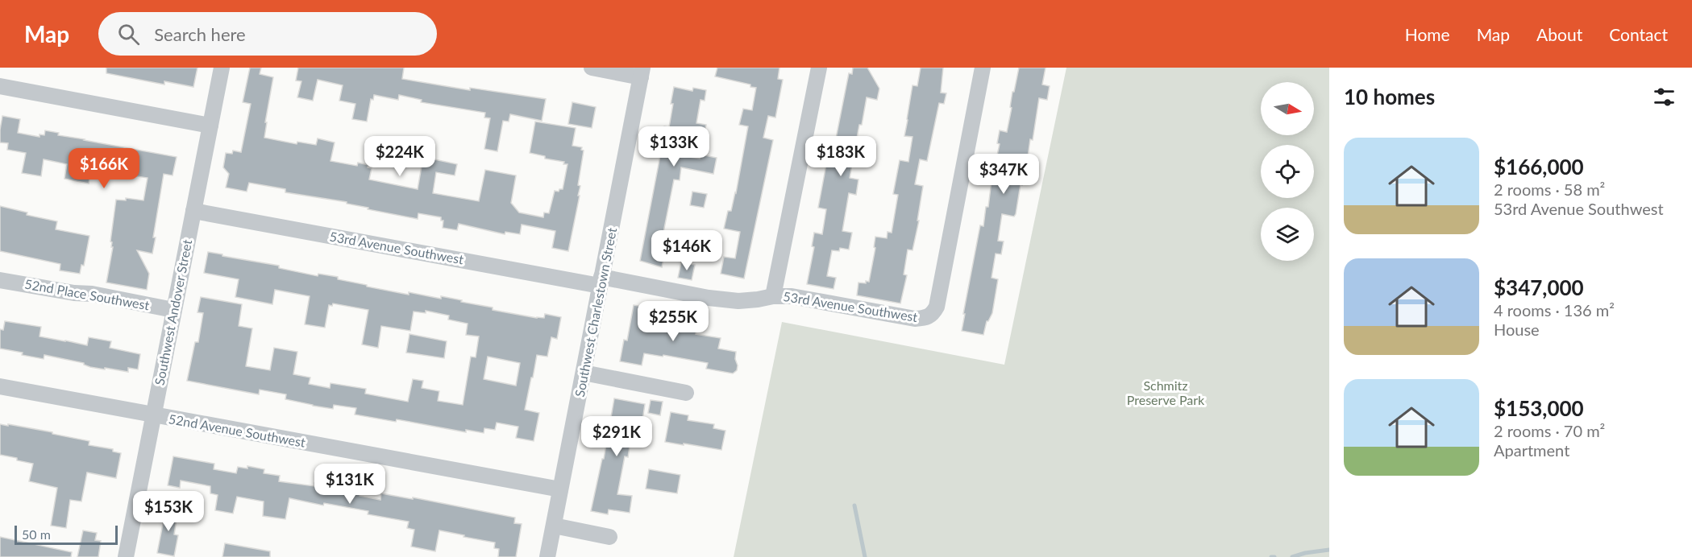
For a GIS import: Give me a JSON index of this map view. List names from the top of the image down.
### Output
{
  "streets": {
    "street": [
      "53rd Avenue Southwest",
      "52nd Place Southwest",
      "Southwest Andover Street",
      "Southwest Charlestown Street",
      "52nd Avenue Southwest"
    ]
  },
  "crossings": [
    ["53rd Avenue Southwest", "Southwest Andover Street"],
    ["53rd Avenue Southwest", "Southwest Charlestown Street"],
    ["52nd Place Southwest", "Southwest Andover Street"],
    ["Southwest Andover Street", "52nd Avenue Southwest"],
    ["Southwest Charlestown Street", "52nd Avenue Southwest"]
  ],
  "parks": ["Schmitz Preserve Park"],
  "scale_bar": "50 m",
  "north": "right",
  "page": {
    "header": "Map",
    "search": "Search here",
    "nav": [
      "Home",
      "Map",
      "About",
      "Contact"
    ],
    "heading": "10 homes",
    "list": [
      {
        "name": "$166,000",
        "note": "2 rooms · 58 m² · 53rd Avenue Southwest"
      },
      {
        "name": "$347,000",
        "note": "4 rooms · 136 m² · House"
      },
      {
        "name": "$153,000",
        "note": "2 rooms · 70 m² · Apartment"
      }
    ],
    "price": [
      "$133K",
      "$224K",
      "$183K",
      "$166K",
      "$347K",
      "$146K",
      "$255K",
      "$291K",
      "$131K",
      "$153K"
    ],
    "scale": "50 m"
  }
}
